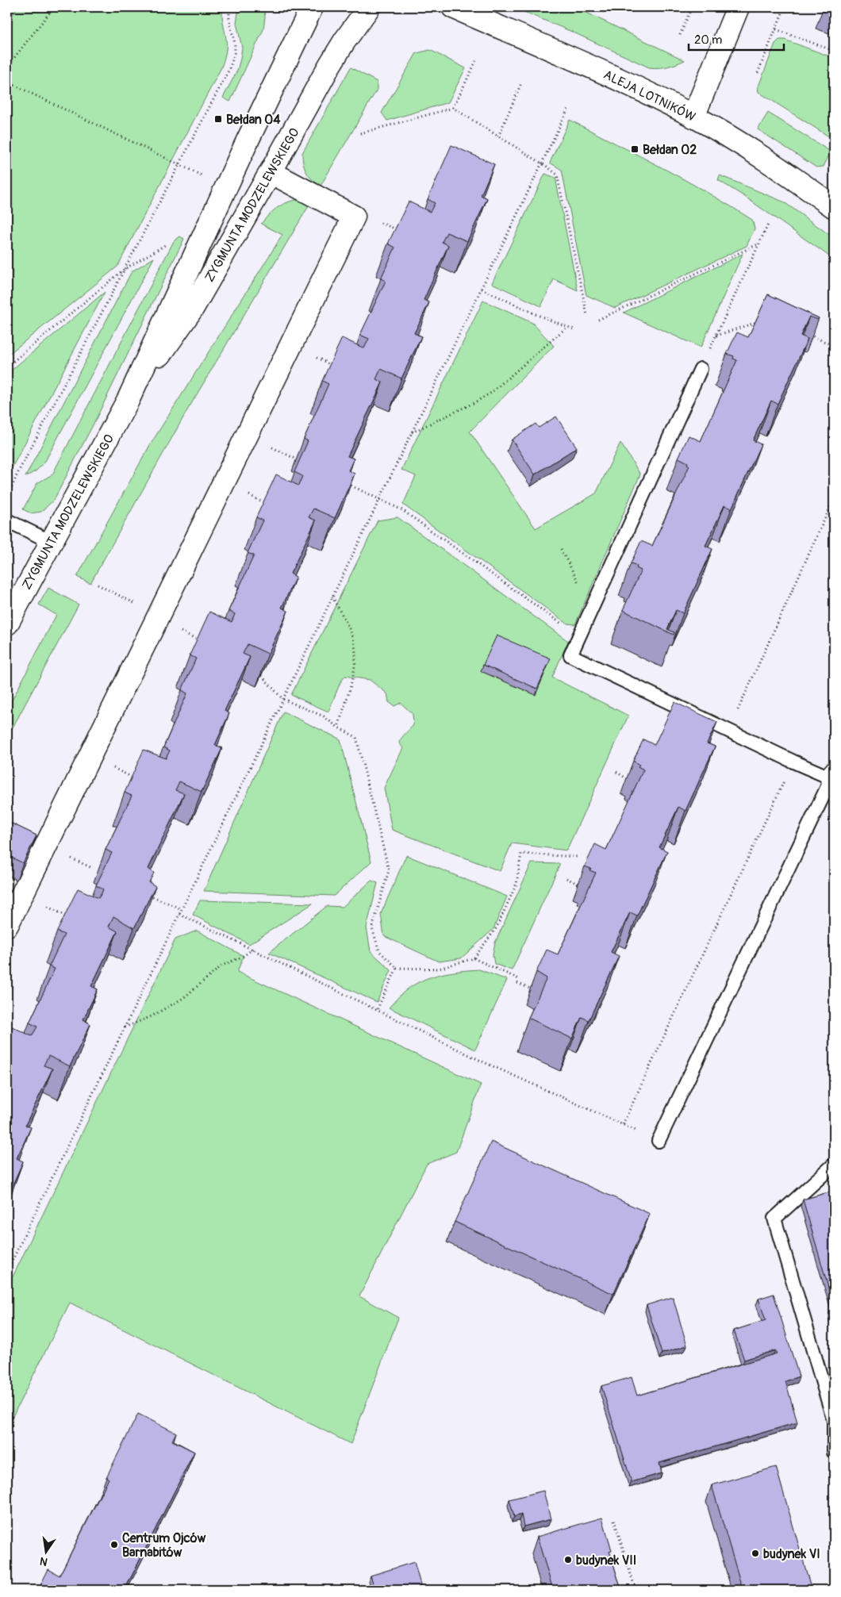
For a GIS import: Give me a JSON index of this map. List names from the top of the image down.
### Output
{
  "streets": {
    "street": ["ALEJA LOTNIKÓW", "ZYGMUNTA MODZELEWSKIEGO"]
  },
  "places": {
    "transit": ["Bełdan 04", "Bełdan 02"],
    "other": ["Centrum Ojców Barnabitów", "budynek VI", "budynek VII"]
  },
  "scale_bar": "20 m",
  "north": "bottom"
}
